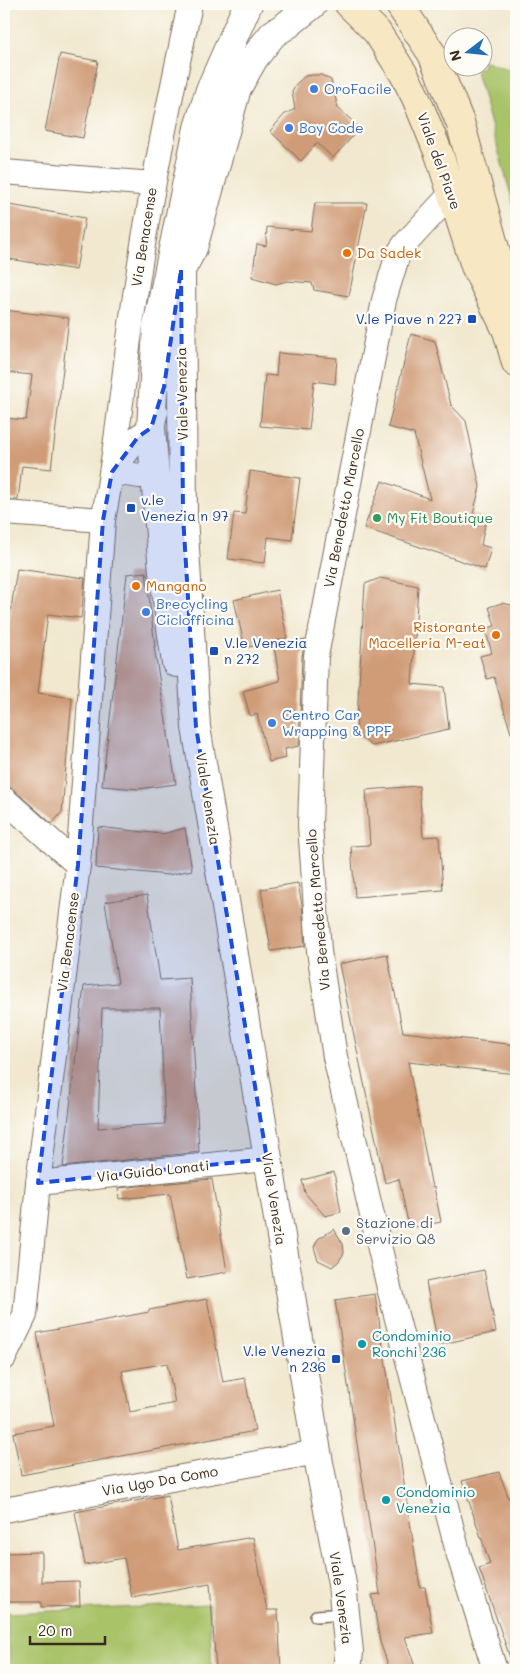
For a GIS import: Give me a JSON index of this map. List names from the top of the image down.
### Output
{
  "streets": {
    "main road": ["Viale del Piave"],
    "street": [
      "Via Benacense",
      "Viale Venezia",
      "Via Benedetto Marcello",
      "Via Guido Lonati",
      "Via Ugo Da Como"
    ]
  },
  "crossings": [
    ["Viale del Piave", "Via Benedetto Marcello"],
    ["Via Benacense", "Viale Venezia"],
    ["Via Benacense", "Via Guido Lonati"],
    ["Viale Venezia", "Via Guido Lonati"],
    ["Viale Venezia", "Via Ugo Da Como"]
  ],
  "places": {
    "other": [
      "OroFacile",
      "Boy Code",
      "Da Sadek",
      "My Fit Boutique",
      "Mangano",
      "Brecycling Ciclofficina",
      "Ristorante Macelleria M-eat",
      "Centro Car Wrapping & PPF",
      "Stazione di Servizio Q8",
      "Condominio Ronchi 236",
      "Condominio Venezia"
    ],
    "transit": [
      "V.le Piave n 227",
      "v.le Venezia n 97",
      "V.le Venezia n 272",
      "V.le Venezia n 236"
    ]
  },
  "scale_bar": "20 m",
  "north": "left"
}
